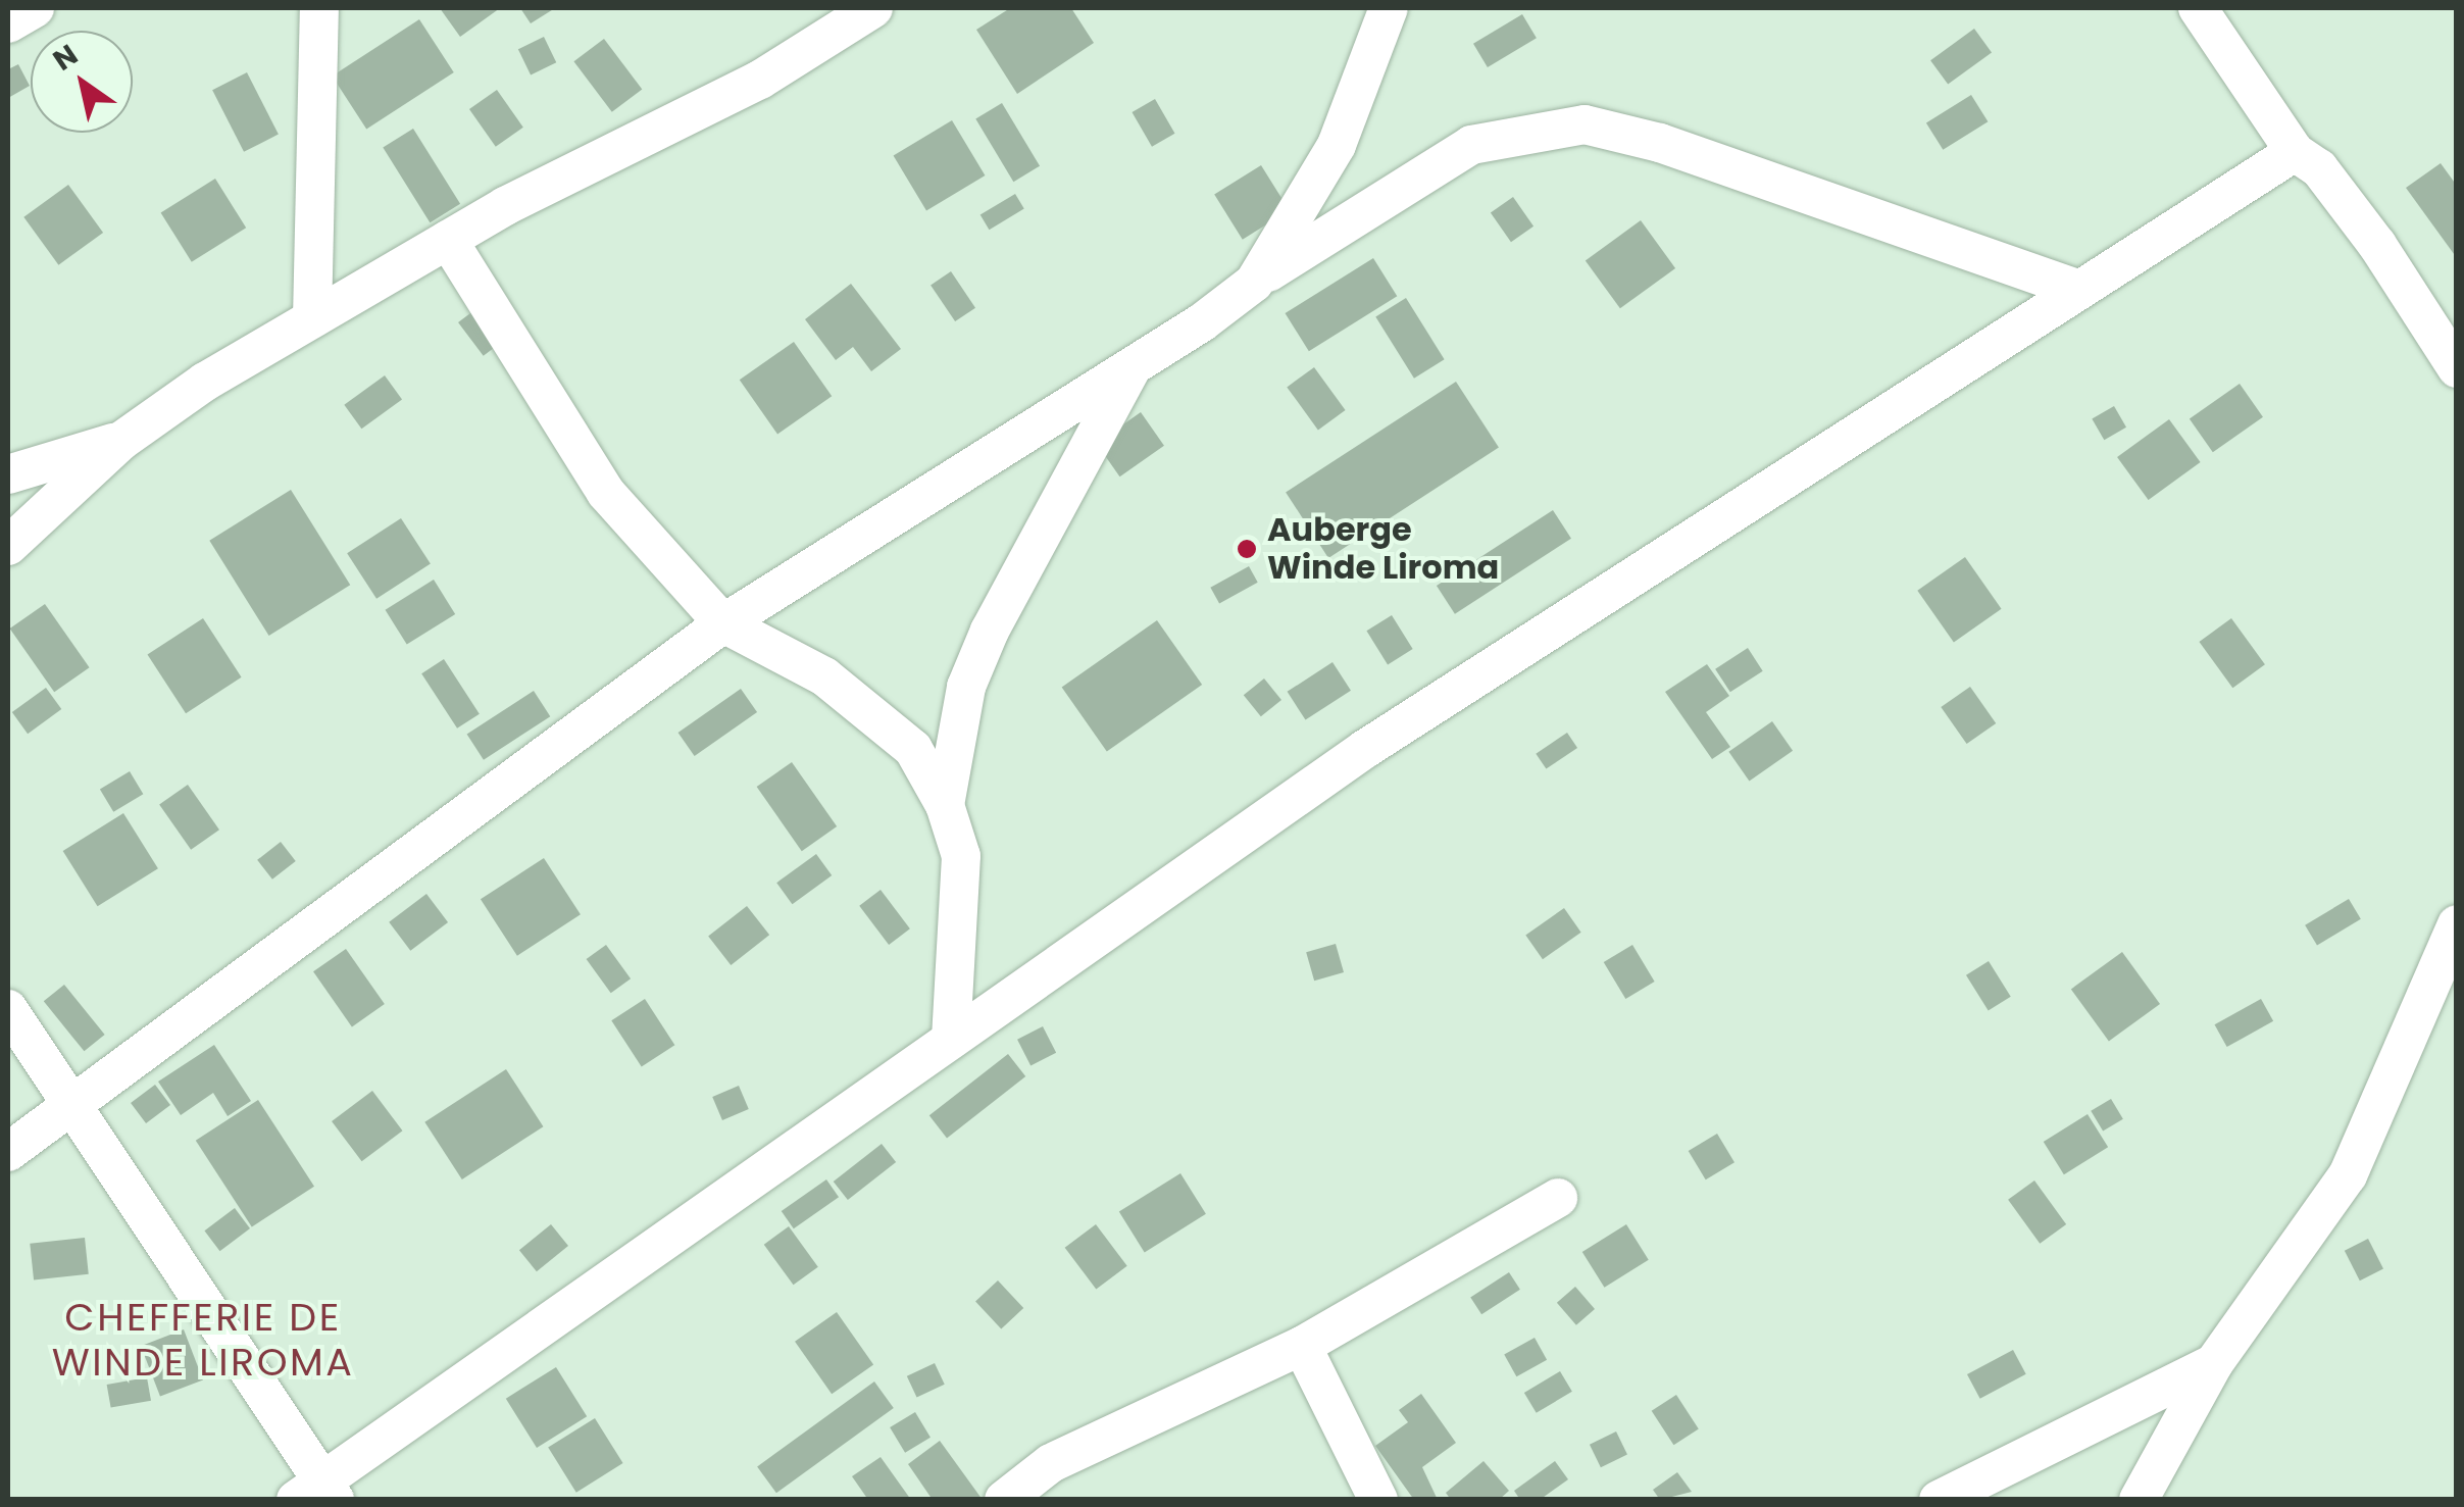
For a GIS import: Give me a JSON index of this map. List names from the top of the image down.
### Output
{
  "districts": ["CHEFFERIE DE WINDE LIROMA"],
  "places": ["Auberge Winde Liroma"],
  "north": "top left"
}
